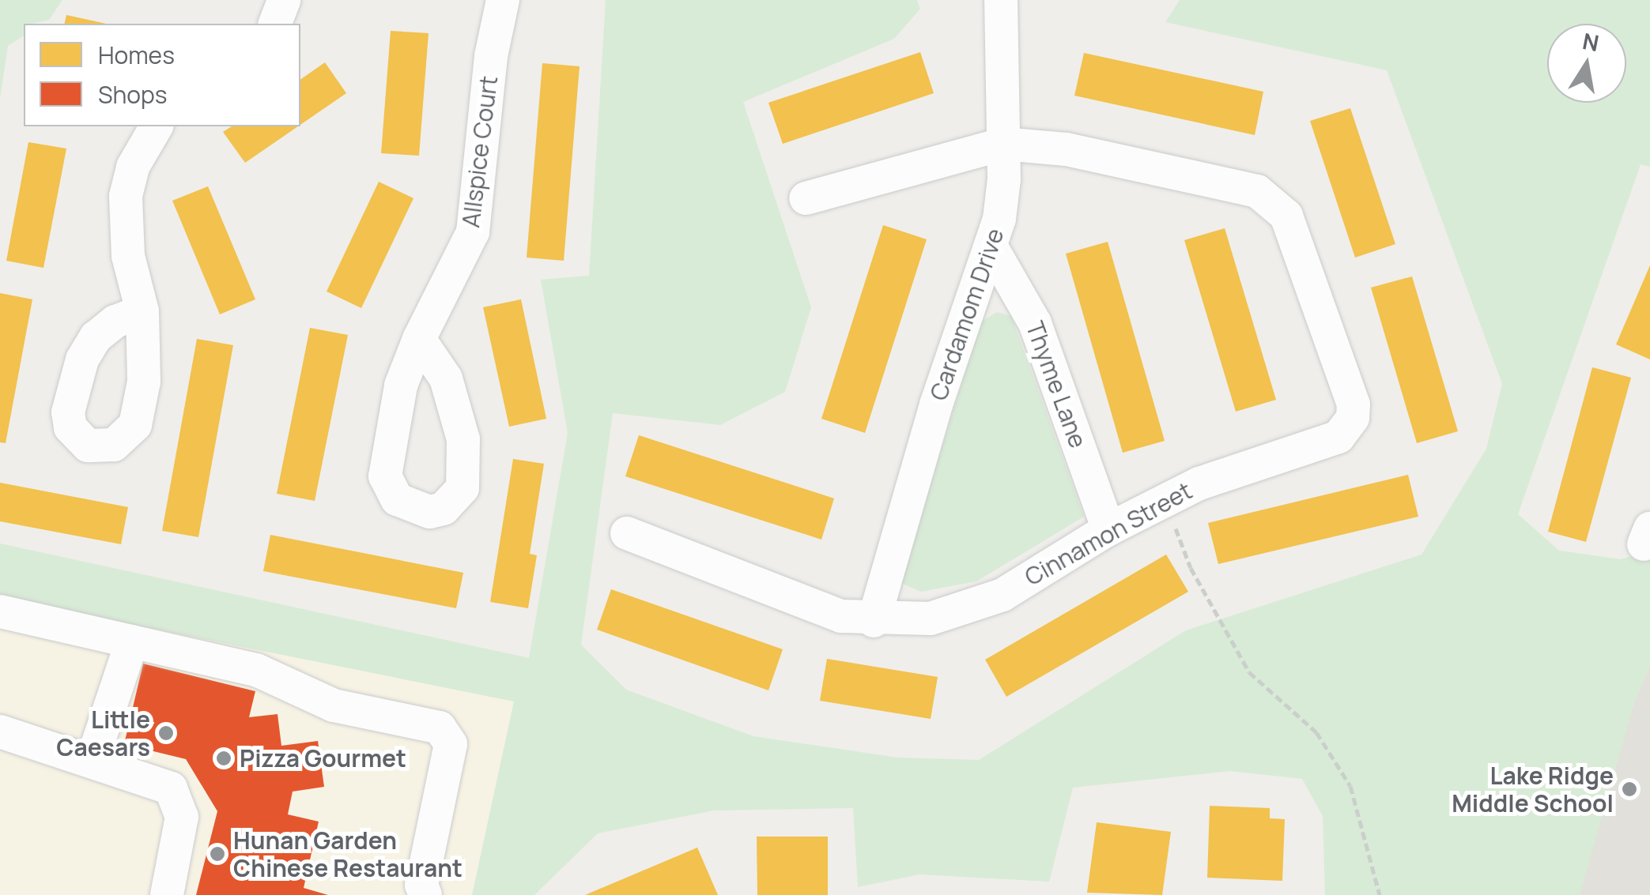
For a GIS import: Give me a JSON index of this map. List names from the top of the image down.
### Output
{
  "streets": {
    "street": [
      "Allspice Court",
      "Cardamom Drive",
      "Thyme Lane",
      "Cinnamon Street"
    ]
  },
  "crossings": [
    ["Cardamom Drive", "Thyme Lane"],
    ["Cardamom Drive", "Cinnamon Street"],
    ["Thyme Lane", "Cinnamon Street"]
  ],
  "places": [
    "Little Caesars",
    "Pizza Gourmet",
    "Lake Ridge Middle School",
    "Hunan Garden Chinese Restaurant"
  ],
  "legend": ["Homes", "Shops"],
  "north": "top"
}
